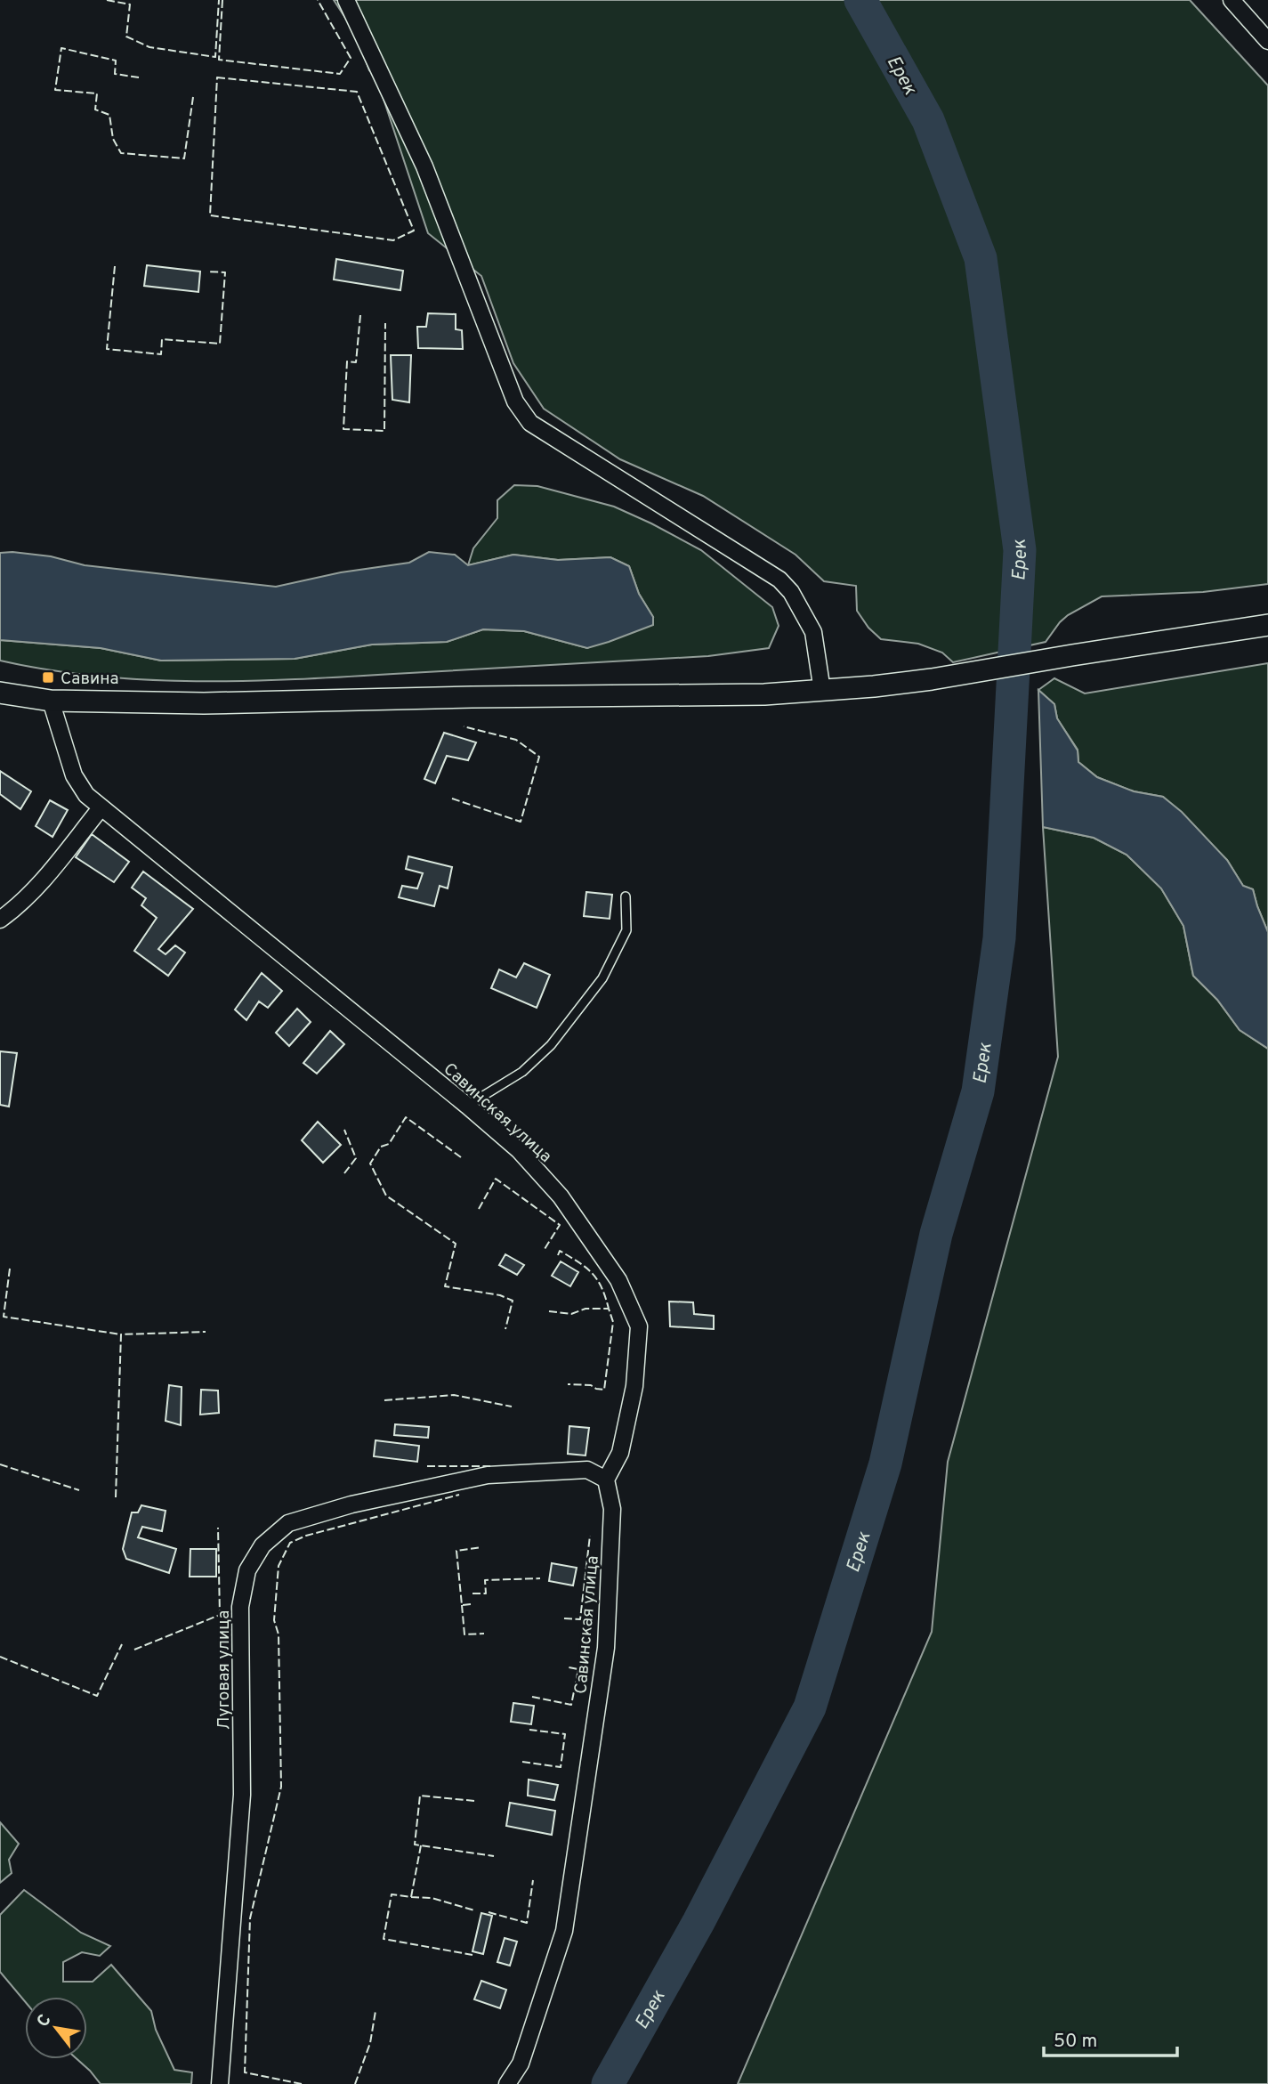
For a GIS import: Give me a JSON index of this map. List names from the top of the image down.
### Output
{
  "streets": {
    "street": ["Савинская улица", "Луговая улица"]
  },
  "crossings": [
    ["Савинская улица", "Луговая улица"]
  ],
  "water": ["Ерек"],
  "places": {
    "transit": ["Савина"]
  },
  "scale_bar": "50 m",
  "north": "top left"
}
